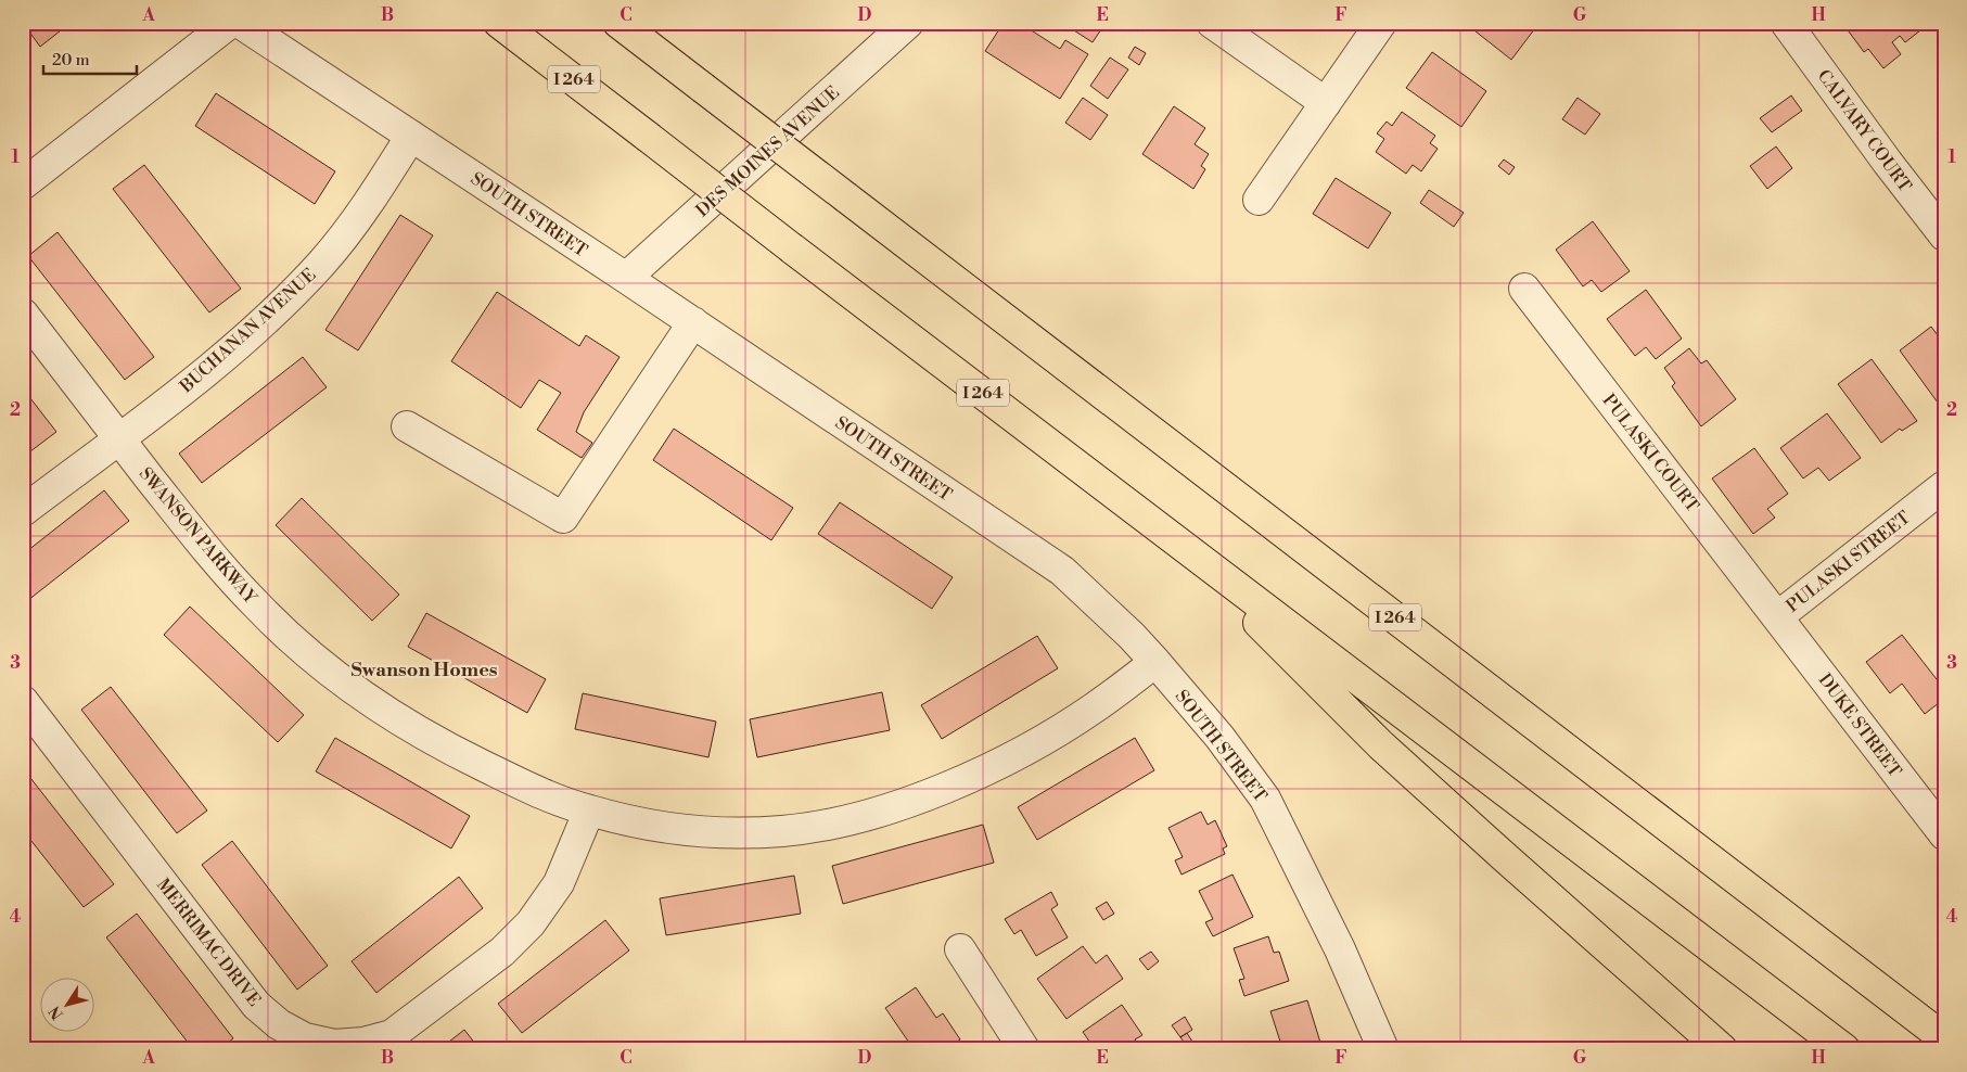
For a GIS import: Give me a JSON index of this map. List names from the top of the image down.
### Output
{
  "streets": {
    "highway": ["I 264"],
    "street": [
      "CALVARY COURT",
      "DES MOINES AVENUE",
      "SOUTH STREET",
      "BUCHANAN AVENUE",
      "PULASKI COURT",
      "SWANSON PARKWAY",
      "PULASKI STREET",
      "DUKE STREET",
      "MERRIMAC DRIVE"
    ]
  },
  "crossings": [
    ["DES MOINES AVENUE", "SOUTH STREET"],
    ["SOUTH STREET", "BUCHANAN AVENUE"],
    ["SOUTH STREET", "SWANSON PARKWAY"],
    ["BUCHANAN AVENUE", "SWANSON PARKWAY"],
    ["PULASKI COURT", "PULASKI STREET"],
    ["PULASKI COURT", "DUKE STREET"],
    ["SWANSON PARKWAY", "MERRIMAC DRIVE"],
    ["PULASKI STREET", "DUKE STREET"]
  ],
  "districts": ["Swanson Homes"],
  "scale_bar": "20 m",
  "north": "bottom left",
  "grid": {
    "columns": [
      "A",
      "B",
      "C",
      "D",
      "E",
      "F",
      "G",
      "H"
    ],
    "rows": [
      "1",
      "2",
      "3",
      "4"
    ]
  }
}
